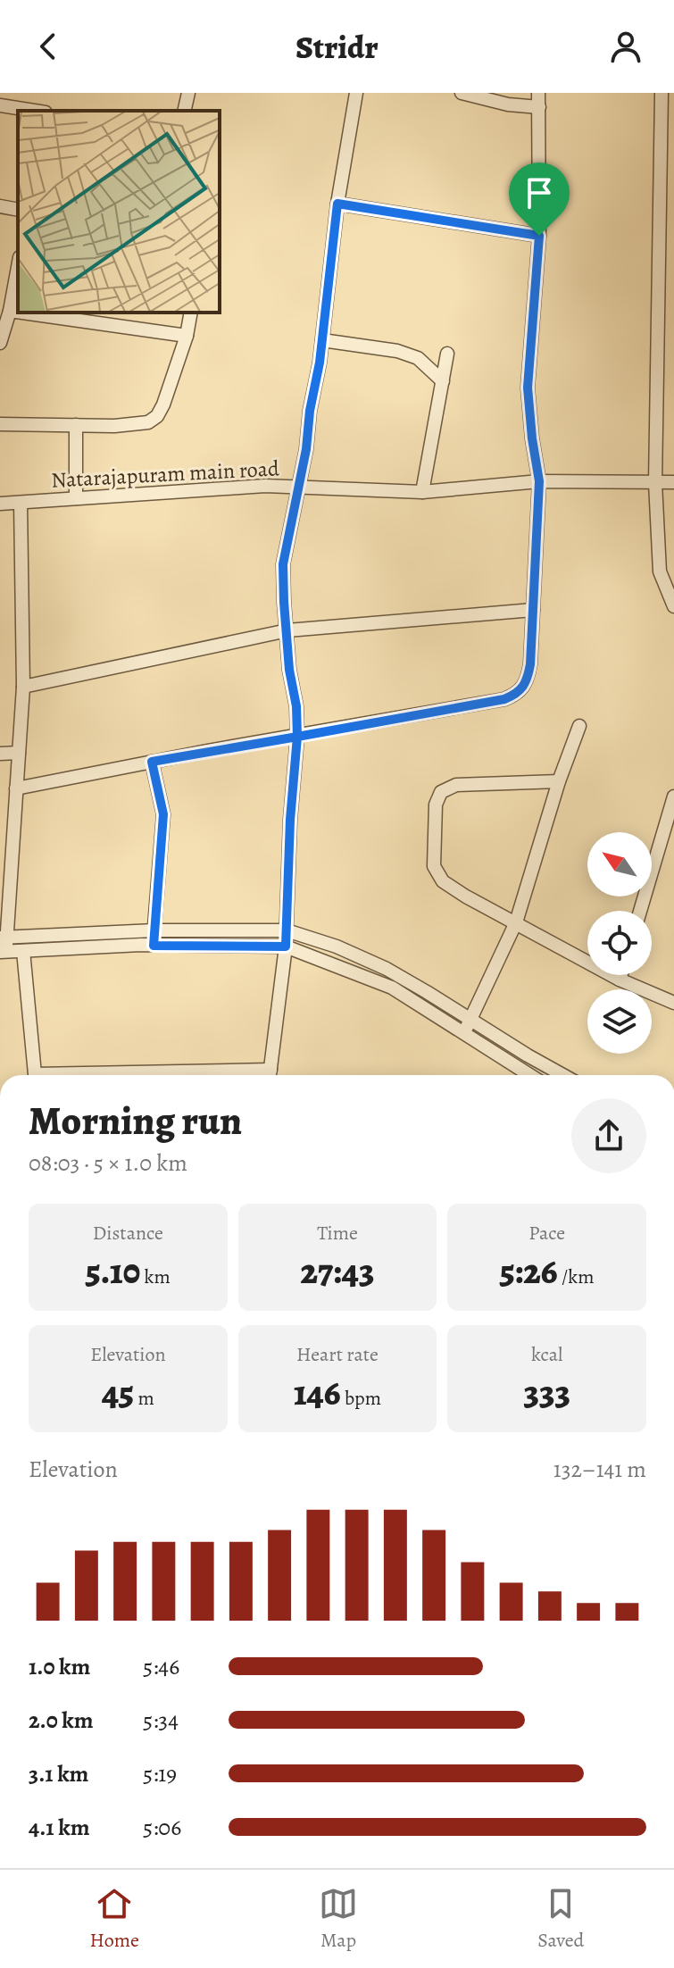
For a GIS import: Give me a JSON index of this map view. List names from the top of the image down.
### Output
{
  "streets": {
    "street": ["Natarajapuram main road"]
  },
  "north": "top left",
  "page": {
    "header": "Stridr",
    "heading": ["Morning run", "08:03 · 5 × 1.0 km"],
    "stats": [
      ["Distance", "5.10 km"],
      ["Time", "27:43"],
      ["Pace", "5:26 /km"],
      ["Elevation", "45 m"],
      ["Heart rate", "146 bpm"],
      ["kcal", "333"]
    ],
    "chart": ["Elevation", "132–141 m"],
    "list": [
      {
        "name": "1.0 km",
        "note": "5:46"
      },
      {
        "name": "2.0 km",
        "note": "5:34"
      },
      {
        "name": "3.1 km",
        "note": "5:19"
      },
      {
        "name": "4.1 km",
        "note": "5:06"
      }
    ],
    "tabs": ["Home", "Map", "Saved"]
  }
}
